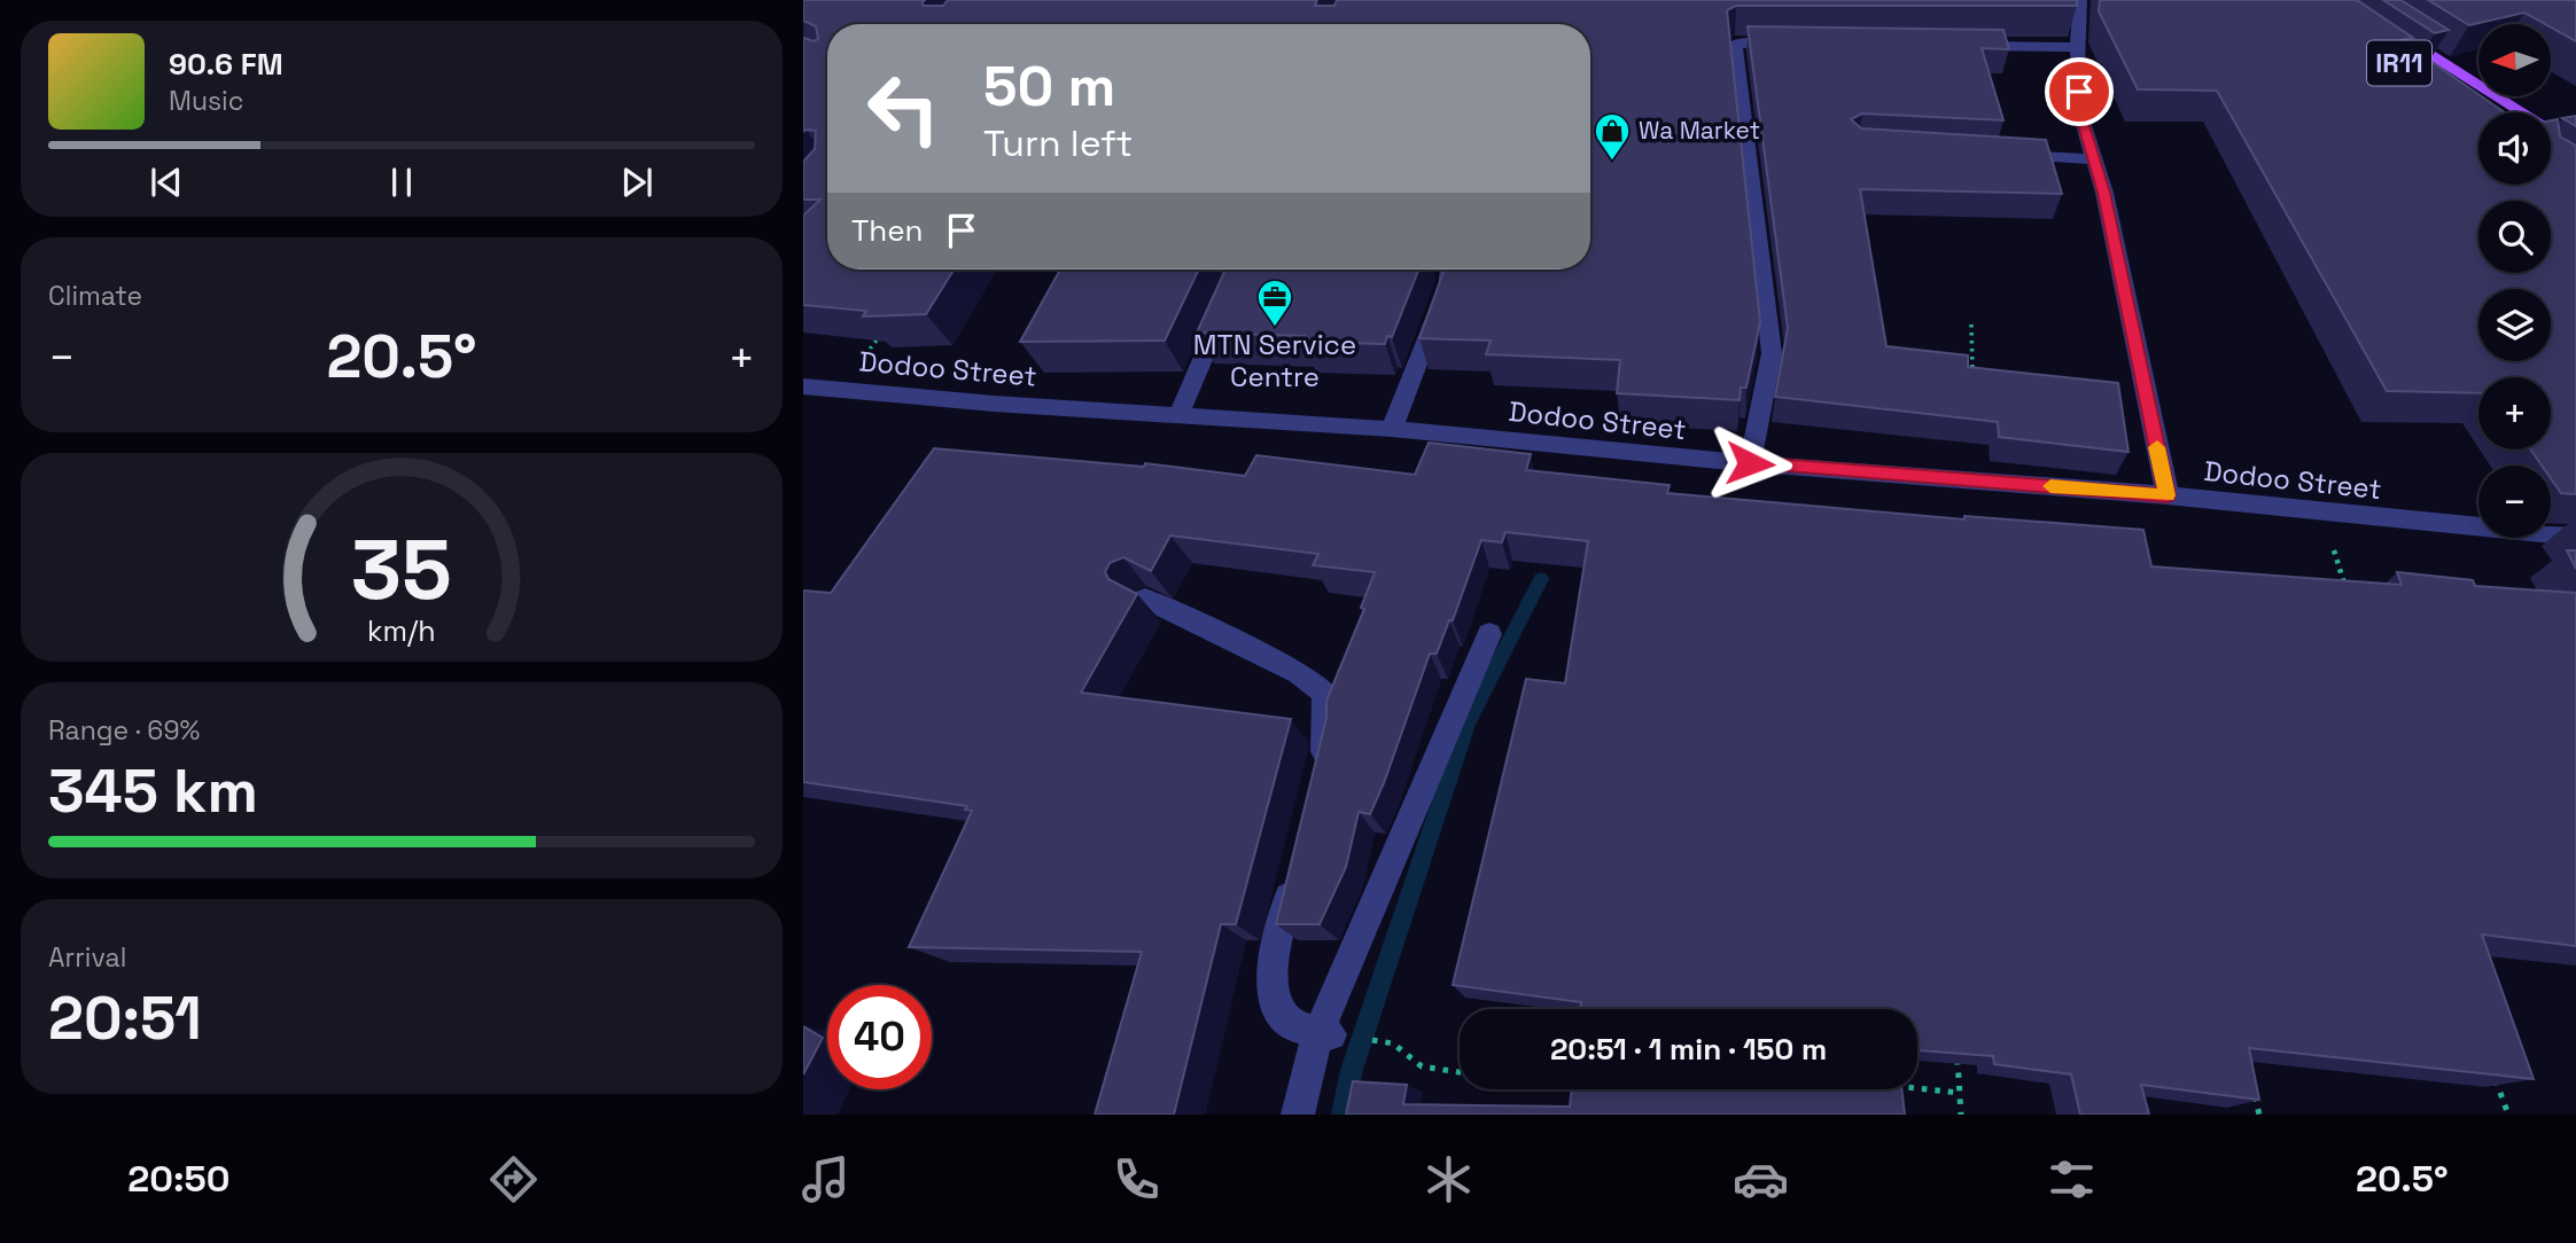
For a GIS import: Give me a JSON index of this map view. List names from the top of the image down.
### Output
{
  "streets": {
    "main road": ["IR11"],
    "street": ["Dodoo Street"]
  },
  "places": {
    "shop": ["Wa Market"],
    "office": ["MTN Service Centre"]
  },
  "north": "left",
  "page": {
    "map_buttons": ["+", "−"],
    "turn": ["50 m", "Turn left"],
    "song": ["90.6 FM", "Music"],
    "then": "Then",
    "tile": [
      "Climate",
      ["Range · 69%", "345 km"],
      ["Arrival", "20:51"]
    ],
    "heat": ["−", "20.5°", "+"],
    "limit": "40",
    "trip": "20:51 · 1 min · 150 m",
    "tabs": ["20:50", "20.5°"],
    "gauge": ["35", "km/h"]
  }
}
